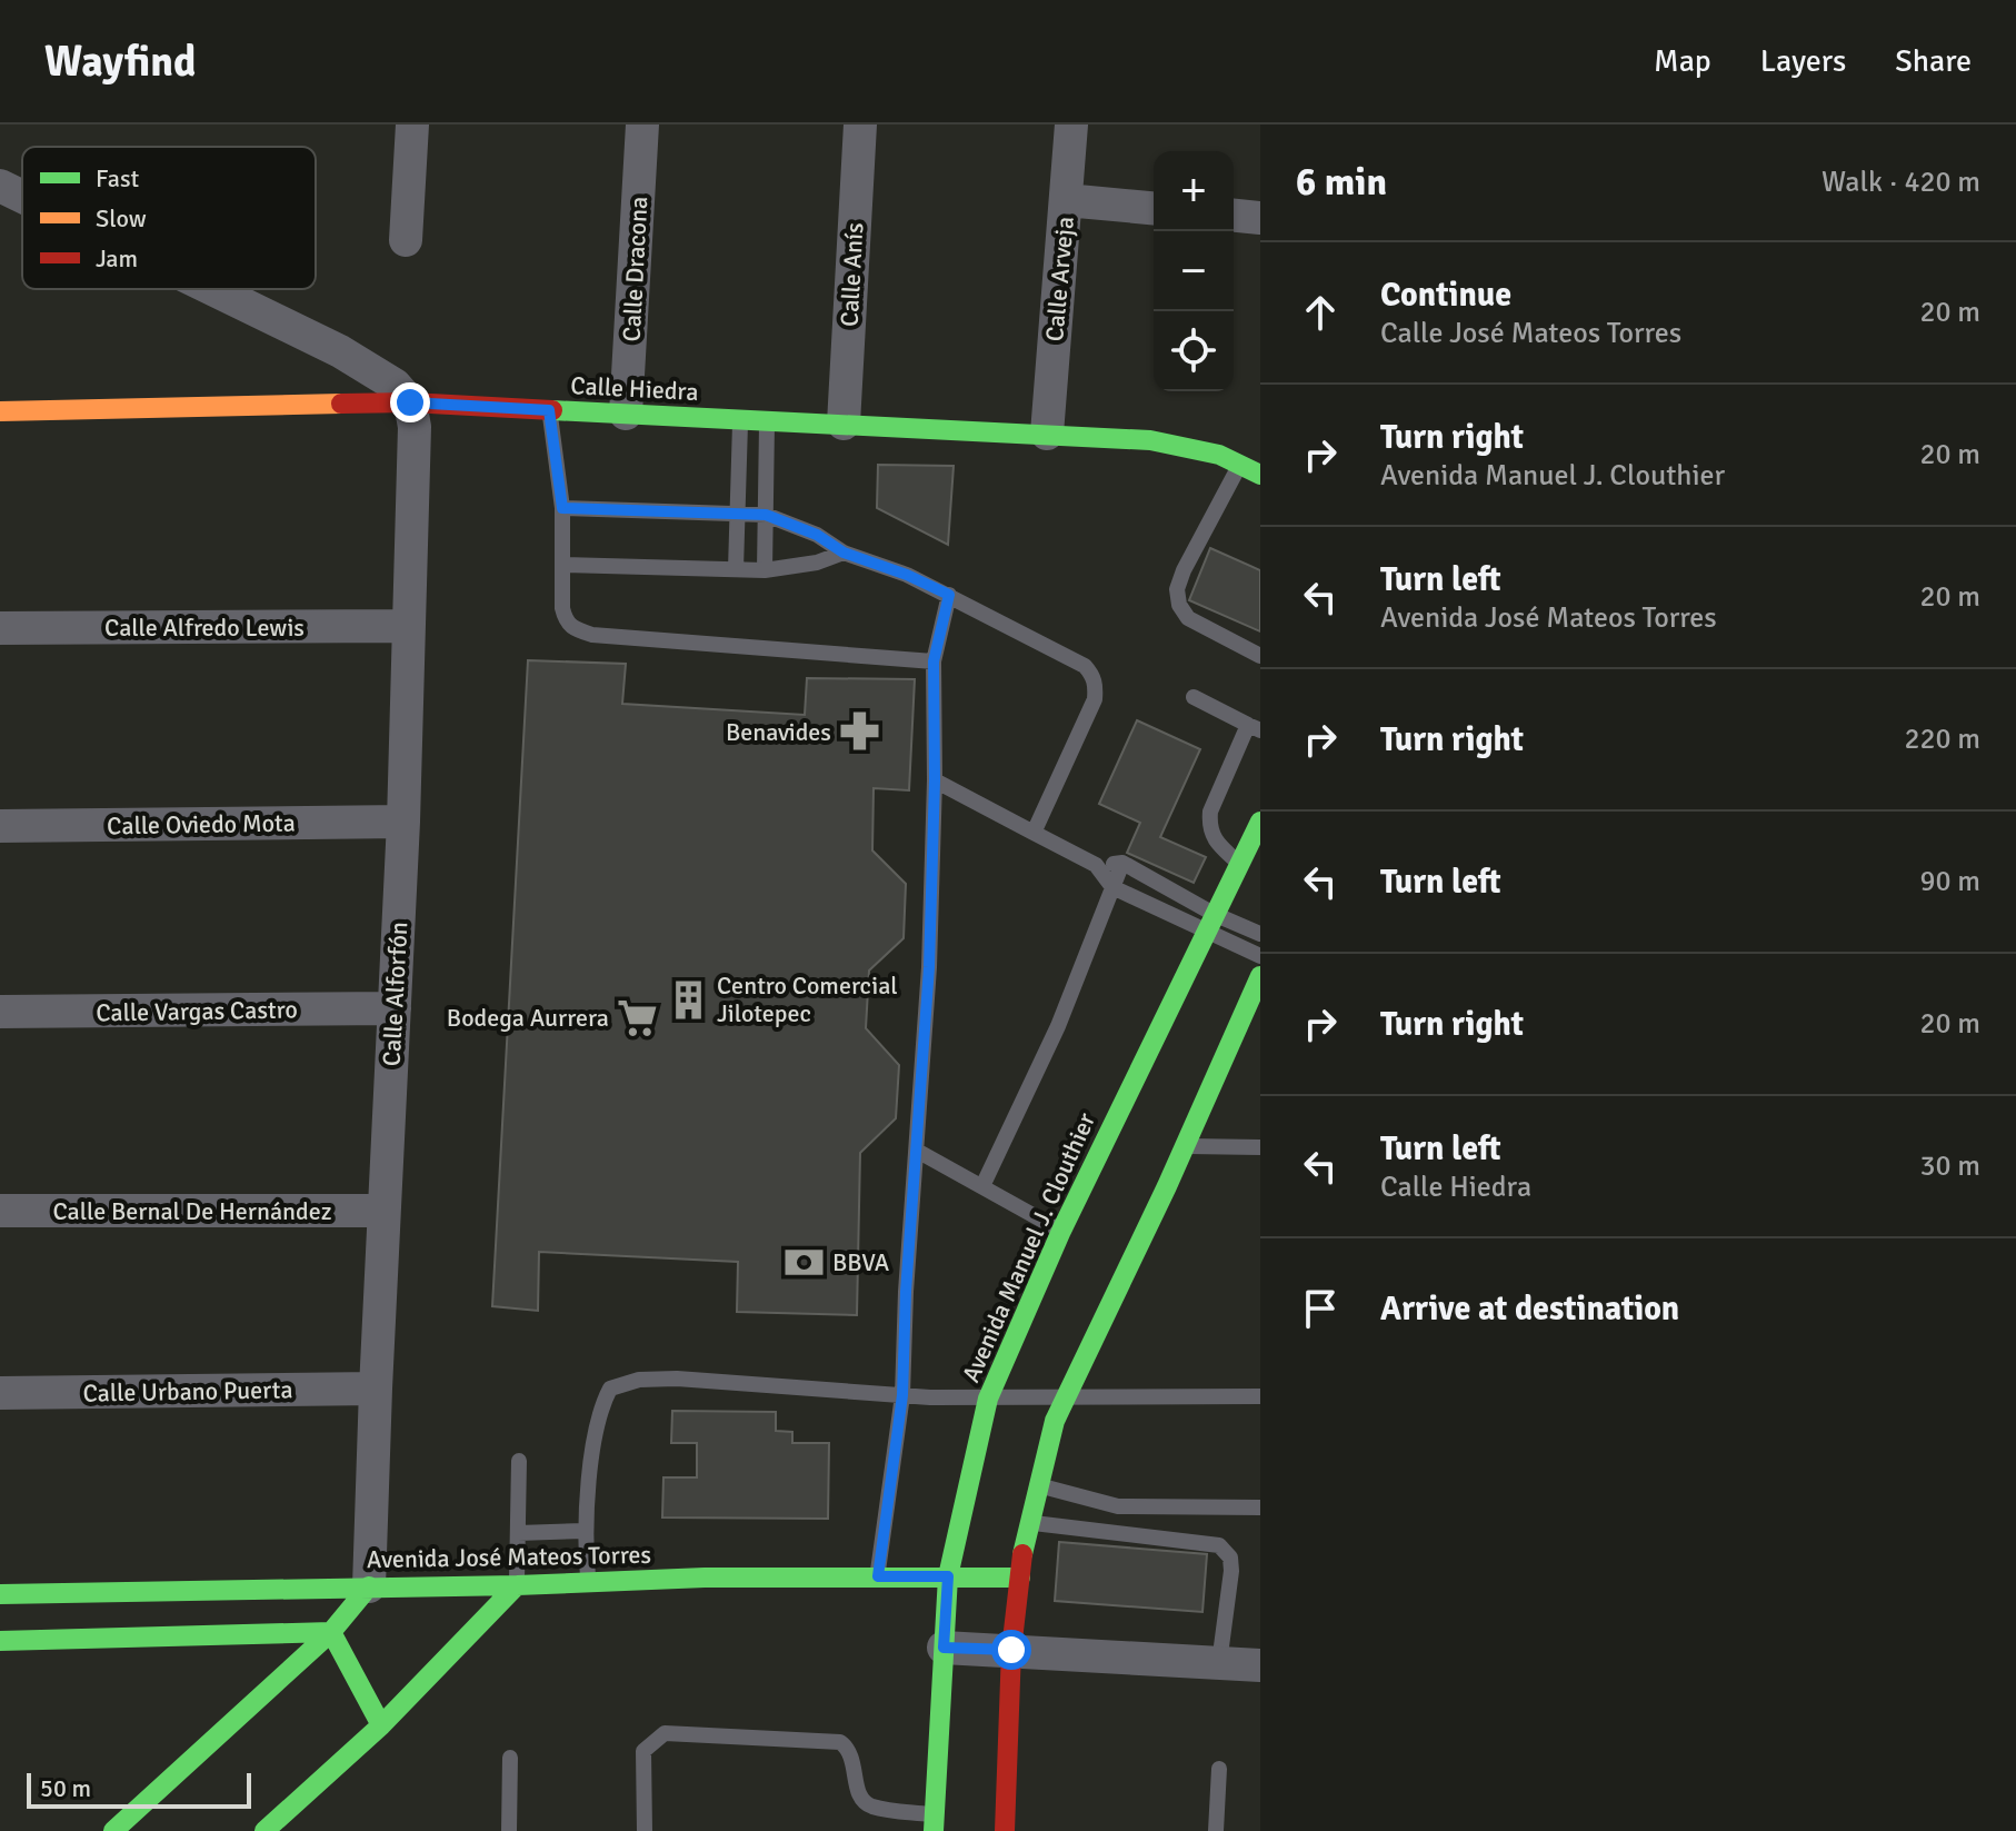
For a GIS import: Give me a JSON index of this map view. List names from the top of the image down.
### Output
{
  "streets": {
    "street": [
      "Calle Dracona",
      "Calle Anís",
      "Calle Arveja",
      "Calle Hiedra",
      "Calle Alfredo Lewis",
      "Calle Oviedo Mota",
      "Calle Alforfón",
      "Calle Vargas Castro",
      "Calle Bernal De Hernández",
      "Avenida Manuel J. Clouthier",
      "Calle Urbano Puerta",
      "Avenida José Mateos Torres"
    ]
  },
  "crossings": [
    ["Calle Dracona", "Calle Hiedra"],
    ["Calle Anís", "Calle Hiedra"],
    ["Calle Arveja", "Calle Hiedra"],
    ["Calle Hiedra", "Calle Alforfón"],
    ["Calle Alfredo Lewis", "Calle Alforfón"],
    ["Calle Oviedo Mota", "Calle Alforfón"],
    ["Calle Alforfón", "Calle Vargas Castro"],
    ["Calle Alforfón", "Calle Bernal De Hernández"],
    ["Calle Alforfón", "Calle Urbano Puerta"],
    ["Calle Alforfón", "Avenida José Mateos Torres"],
    ["Avenida Manuel J. Clouthier", "Avenida José Mateos Torres"]
  ],
  "places": {
    "pharmacy": ["Benavides"],
    "building": ["Centro Comercial Jilotepec"],
    "supermarket": ["Bodega Aurrera"],
    "bank": ["BBVA"]
  },
  "legend": ["Fast", "Slow", "Jam"],
  "scale_bar": "50 m",
  "page": {
    "header": "Wayfind",
    "nav": ["Map", "Layers", "Share"],
    "heading": ["6 min", "Walk · 420 m"],
    "map_buttons": ["+", "−"],
    "list": [
      ["Continue", "Calle José Mateos Torres", "20 m"],
      ["Turn right", "Avenida Manuel J. Clouthier", "20 m"],
      ["Turn left", "Avenida José Mateos Torres", "20 m"],
      ["Turn right", "220 m"],
      ["Turn left", "90 m"],
      ["Turn right", "20 m"],
      ["Turn left", "Calle Hiedra", "30 m"],
      "Arrive at destination"
    ],
    "scale": "50 m"
  }
}
